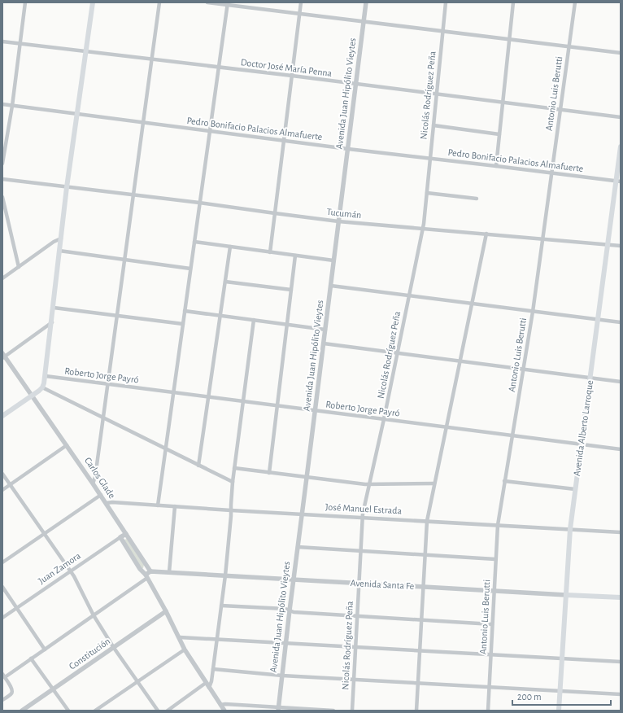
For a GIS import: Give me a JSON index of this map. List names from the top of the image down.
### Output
{
  "streets": {
    "main road": ["Avenida Alberto Larroque", "Avenida Santa Fe"],
    "street": [
      "Doctor José María Penna",
      "Avenida Juan Hipólito Vieytes",
      "Antonio Luis Berutti",
      "Nicolás Rodríguez Peña",
      "Pedro Bonifacio Palacios Almafuerte",
      "Tucumán",
      "Roberto Jorge Payró",
      "Carlos Glade",
      "José Manuel Estrada",
      "Juan Zamora",
      "Constitución"
    ]
  },
  "crossings": [
    ["Doctor José María Penna", "Avenida Juan Hipólito Vieytes"],
    ["Doctor José María Penna", "Antonio Luis Berutti"],
    ["Doctor José María Penna", "Nicolás Rodríguez Peña"],
    ["Avenida Juan Hipólito Vieytes", "Pedro Bonifacio Palacios Almafuerte"],
    ["Avenida Juan Hipólito Vieytes", "Tucumán"],
    ["Avenida Juan Hipólito Vieytes", "Roberto Jorge Payró"],
    ["Avenida Juan Hipólito Vieytes", "José Manuel Estrada"],
    ["Avenida Juan Hipólito Vieytes", "Avenida Santa Fe"],
    ["Antonio Luis Berutti", "Pedro Bonifacio Palacios Almafuerte"],
    ["Antonio Luis Berutti", "Tucumán"],
    ["Antonio Luis Berutti", "Roberto Jorge Payró"],
    ["Antonio Luis Berutti", "José Manuel Estrada"],
    ["Antonio Luis Berutti", "Avenida Santa Fe"],
    ["Nicolás Rodríguez Peña", "Pedro Bonifacio Palacios Almafuerte"],
    ["Nicolás Rodríguez Peña", "Tucumán"],
    ["Nicolás Rodríguez Peña", "Roberto Jorge Payró"],
    ["Nicolás Rodríguez Peña", "José Manuel Estrada"],
    ["Nicolás Rodríguez Peña", "Avenida Santa Fe"],
    ["Pedro Bonifacio Palacios Almafuerte", "Avenida Alberto Larroque"],
    ["Tucumán", "Avenida Alberto Larroque"],
    ["Roberto Jorge Payró", "Avenida Alberto Larroque"],
    ["Avenida Alberto Larroque", "José Manuel Estrada"],
    ["Avenida Alberto Larroque", "Avenida Santa Fe"],
    ["Carlos Glade", "José Manuel Estrada"],
    ["Carlos Glade", "Juan Zamora"],
    ["Carlos Glade", "Avenida Santa Fe"]
  ],
  "scale_bar": "200 m"
}
